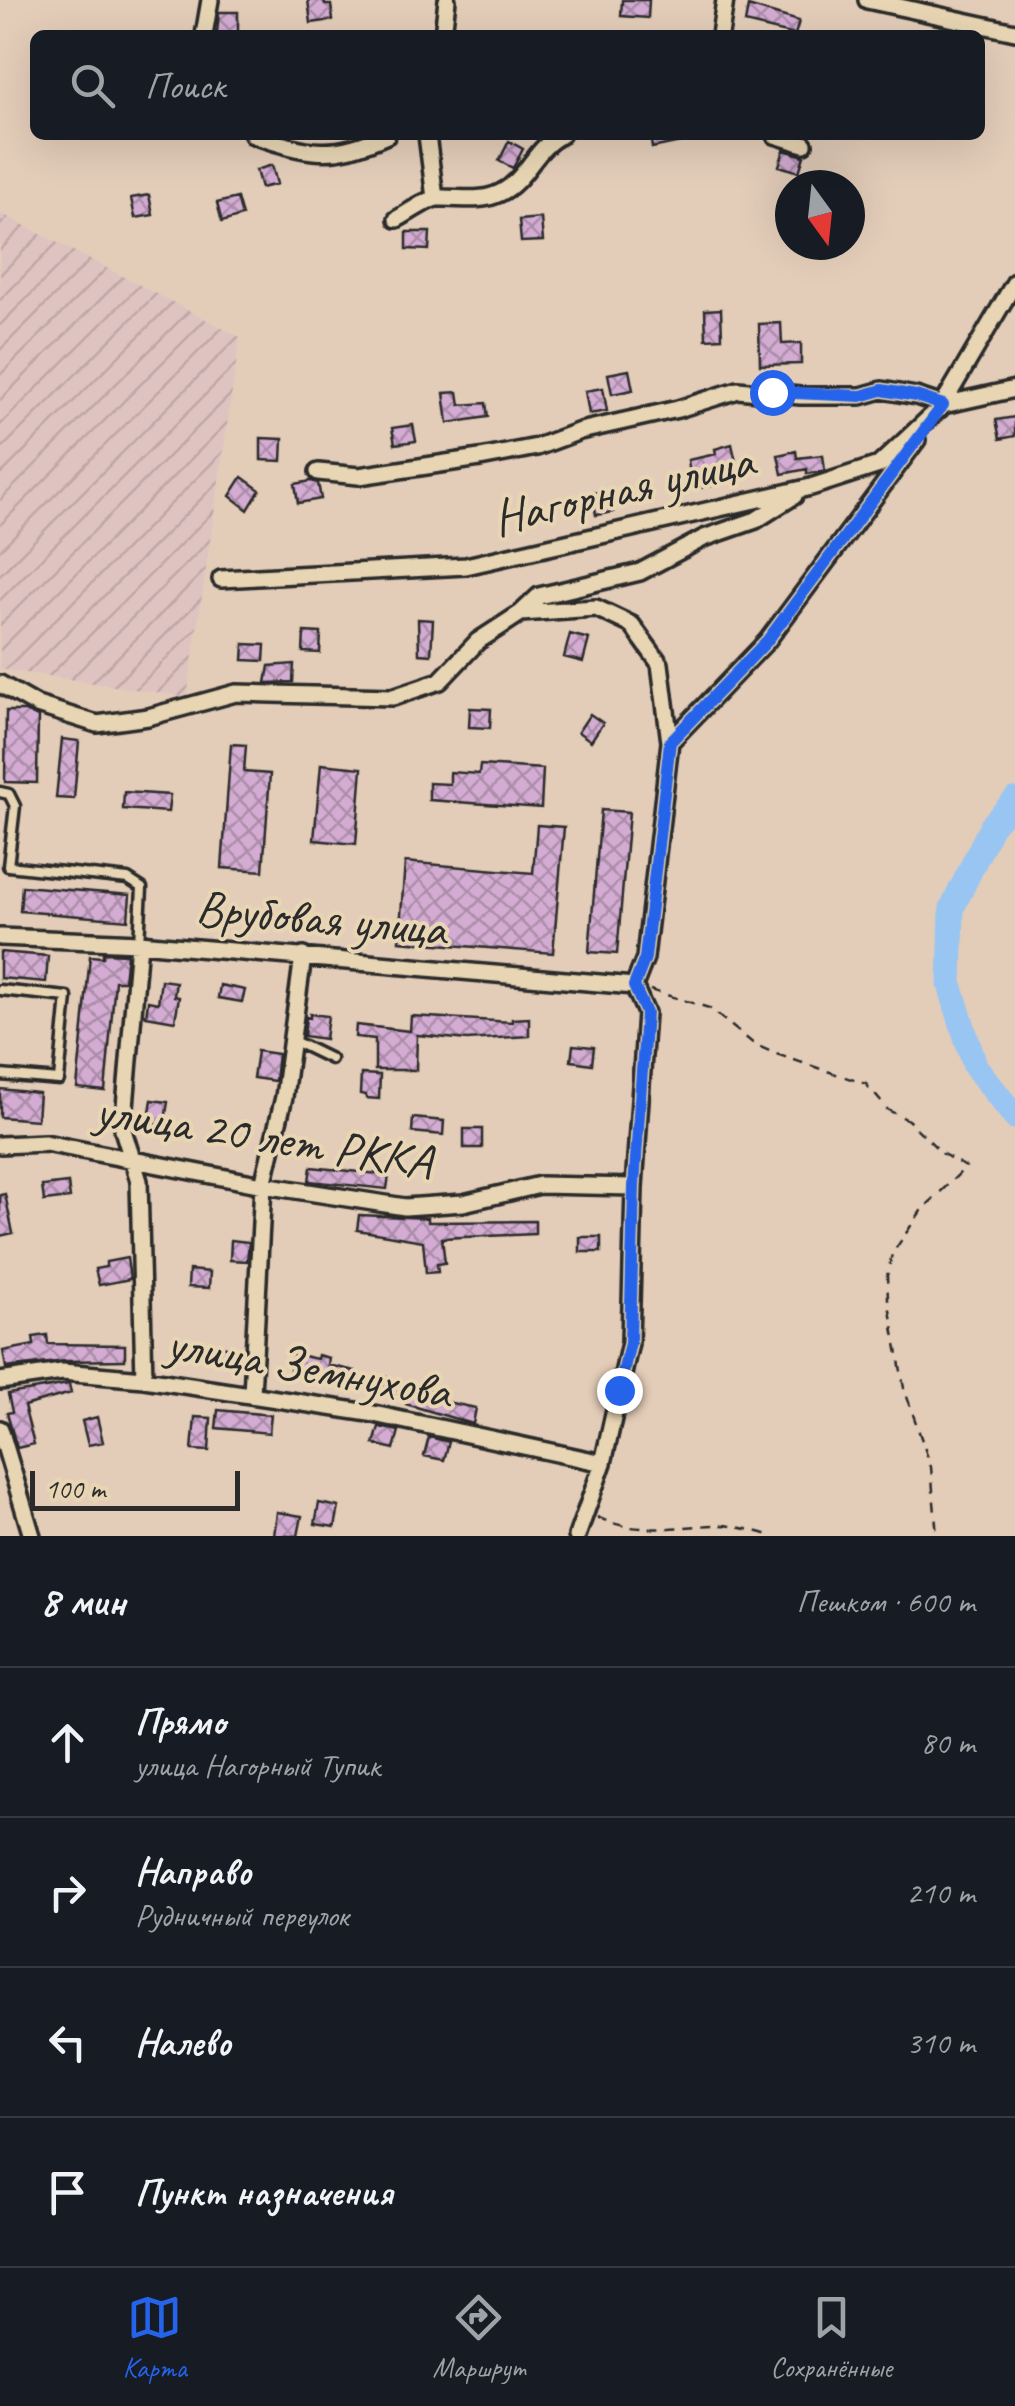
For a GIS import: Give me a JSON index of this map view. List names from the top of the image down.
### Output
{
  "streets": {
    "street": [
      "Нагорная улица",
      "Врубовая улица",
      "улица 20 лет РККА",
      "улица Земнухова"
    ]
  },
  "scale_bar": "100 m",
  "north": "bottom",
  "page": {
    "search": "Поиск",
    "scale": "100 m",
    "heading": ["8 мин", "Пешком · 600 m"],
    "list": [
      ["Прямо", "улица Нагорный Тупик", "80 m"],
      ["Направо", "Рудничный переулок", "210 m"],
      ["Налево", "310 m"],
      "Пункт назначения"
    ],
    "nav": ["Карта", "Маршрут", "Сохранённые"]
  }
}
